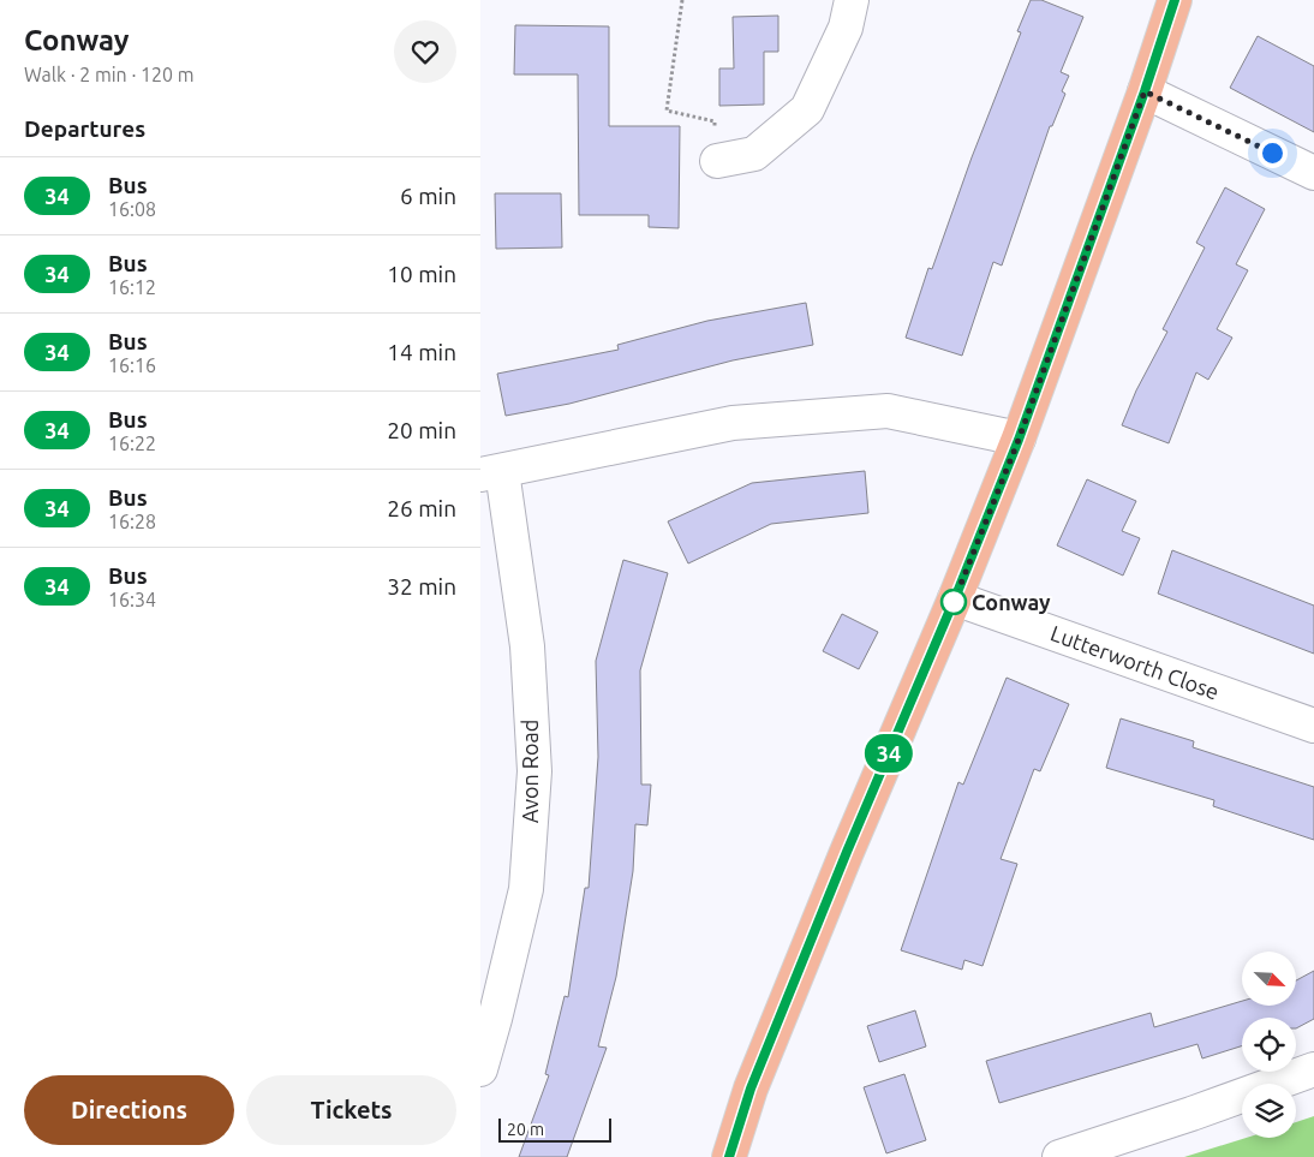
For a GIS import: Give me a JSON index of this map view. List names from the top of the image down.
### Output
{
  "streets": {
    "street": ["Lutterworth Close", "Avon Road"]
  },
  "places": ["Conway"],
  "lines": ["bus line 34"],
  "scale_bar": "20 m",
  "north": "bottom right",
  "page": {
    "heading": [
      ["Conway", "Walk · 2 min · 120 m"],
      "Departures"
    ],
    "on_map": "34",
    "list": [
      {
        "mark": "34",
        "name": "Bus",
        "note": "16:08",
        "value": "6 min"
      },
      {
        "mark": "34",
        "name": "Bus",
        "note": "16:12",
        "value": "10 min"
      },
      {
        "mark": "34",
        "name": "Bus",
        "note": "16:16",
        "value": "14 min"
      },
      {
        "mark": "34",
        "name": "Bus",
        "note": "16:22",
        "value": "20 min"
      },
      {
        "mark": "34",
        "name": "Bus",
        "note": "16:28",
        "value": "26 min"
      },
      {
        "mark": "34",
        "name": "Bus",
        "note": "16:34",
        "value": "32 min"
      }
    ],
    "buttons": ["Directions", "Tickets"],
    "scale": "20 m"
  }
}
